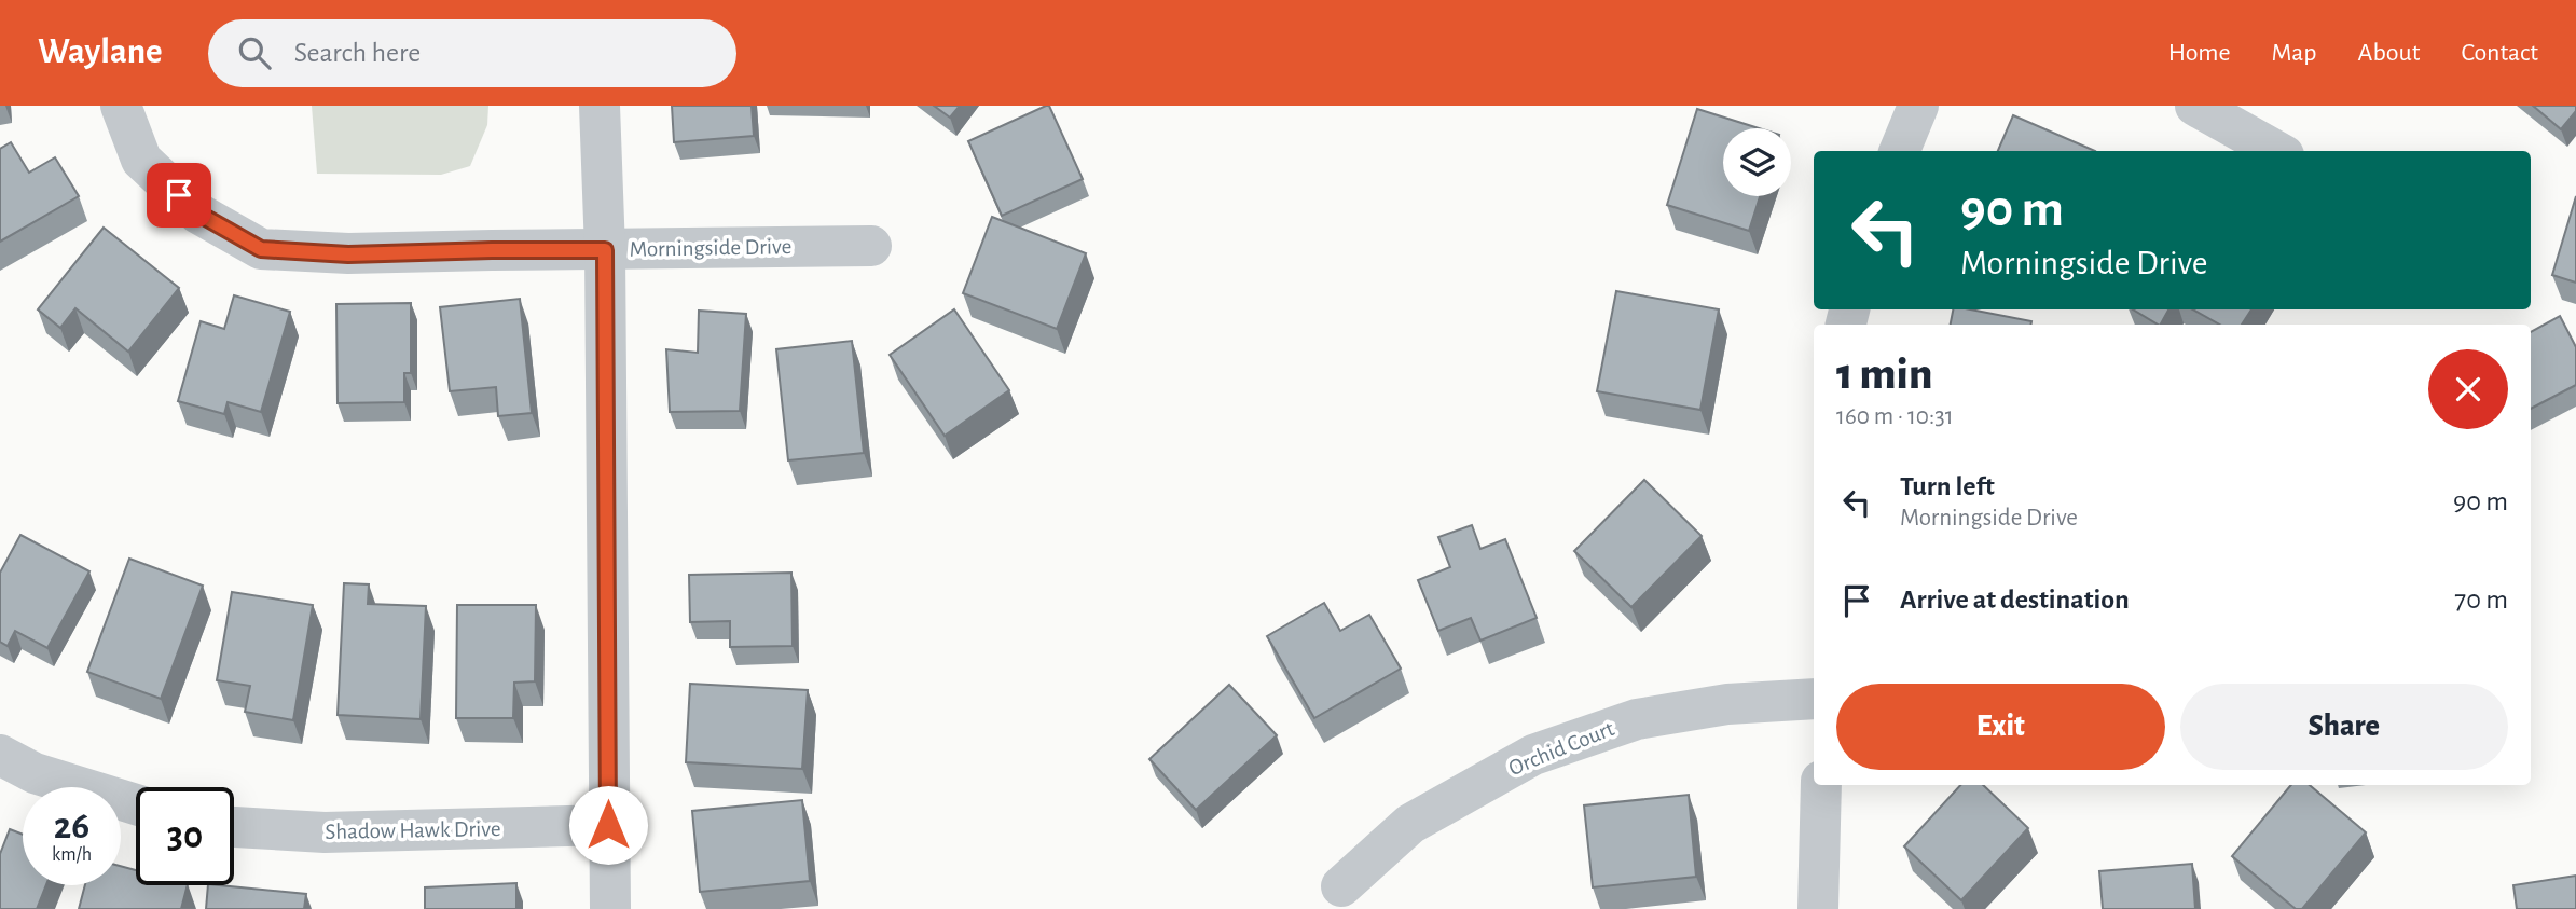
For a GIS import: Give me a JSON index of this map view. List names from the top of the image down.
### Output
{
  "streets": {
    "street": ["Morningside Drive", "Orchid Court", "Shadow Hawk Drive"]
  },
  "page": {
    "header": "Waylane",
    "search": "Search here",
    "nav": [
      "Home",
      "Map",
      "About",
      "Contact"
    ],
    "turn": ["90 m", "Morningside Drive"],
    "heading": ["1 min", "160 m · 10:31"],
    "list": [
      {
        "name": "Turn left",
        "note": "Morningside Drive",
        "value": "90 m"
      },
      {
        "name": "Arrive at destination",
        "value": "70 m"
      }
    ],
    "buttons": ["Exit", "Share"],
    "speed": "26 km/h",
    "limit": "30"
  }
}
